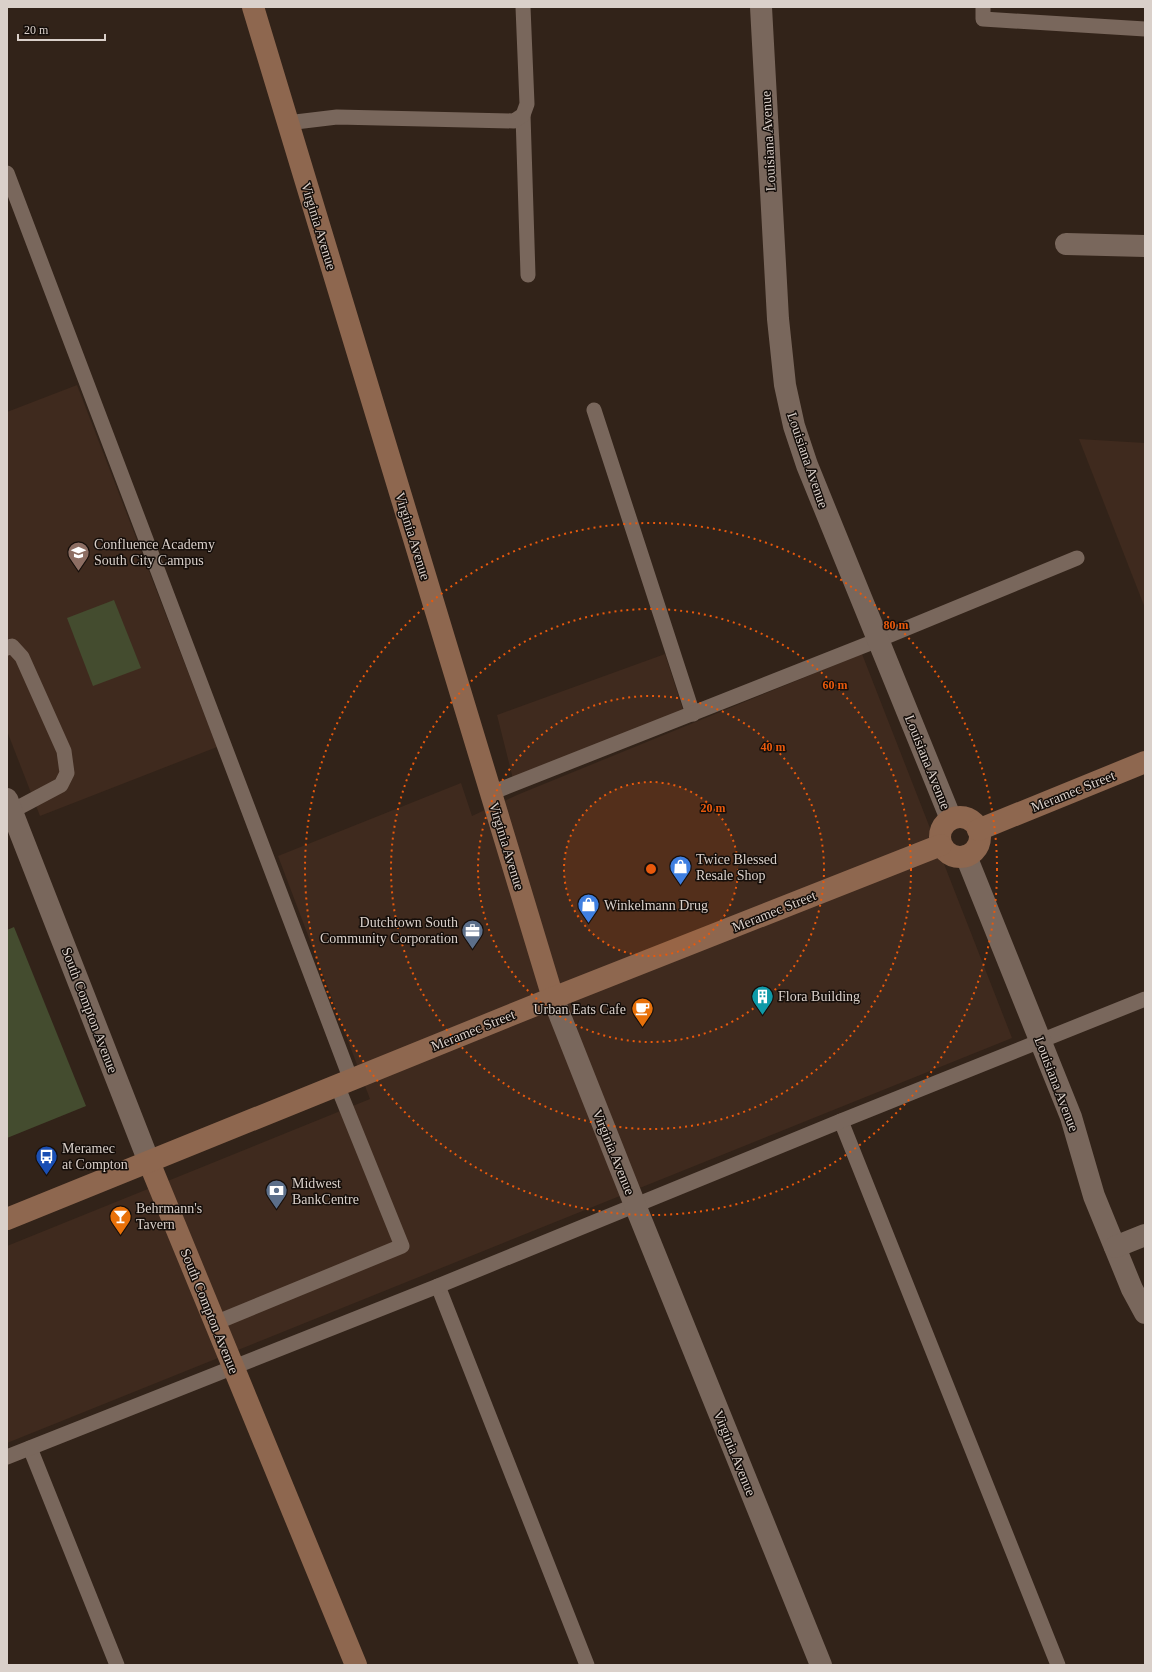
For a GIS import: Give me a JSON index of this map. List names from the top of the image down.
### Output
{
  "streets": {
    "street": [
      "Louisiana Avenue",
      "Virginia Avenue",
      "Meramec Street",
      "South Compton Avenue"
    ]
  },
  "crossings": [
    ["Louisiana Avenue", "Meramec Street"],
    ["Virginia Avenue", "Meramec Street"],
    ["Meramec Street", "South Compton Avenue"]
  ],
  "places": {
    "school or university": ["Confluence Academy South City Campus"],
    "shop": ["Twice Blessed Resale Shop", "Winkelmann Drug"],
    "office": ["Dutchtown South Community Corporation"],
    "building": ["Flora Building"],
    "cafe": ["Urban Eats Cafe"],
    "bus stop": ["Meramec at Compton"],
    "bank": ["Midwest BankCentre"],
    "bar": ["Behrmann's Tavern"]
  },
  "scale_bar": "20 m",
  "rings": [
    "80 m",
    "60 m",
    "40 m",
    "20 m"
  ]
}
